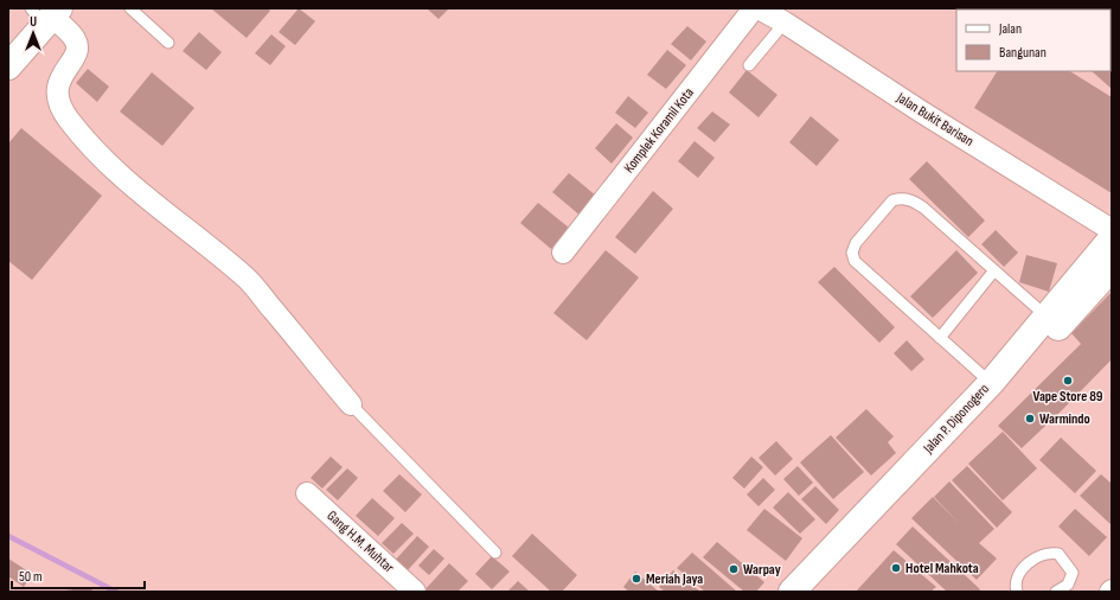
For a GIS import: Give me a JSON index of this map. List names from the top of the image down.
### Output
{
  "streets": {
    "main road": ["Jalan P. Diponogero"],
    "street": ["Jalan Bukit Barisan", "Komplek Koramil Kota", "Gang H.M. Muhtar"]
  },
  "places": [
    "Vape Store 89",
    "Warmindo",
    "Hotel Mahkota",
    "Warpay",
    "Meriah Jaya"
  ],
  "legend": ["Jalan", "Bangunan"],
  "scale_bar": "50 m",
  "north": "top"
}
